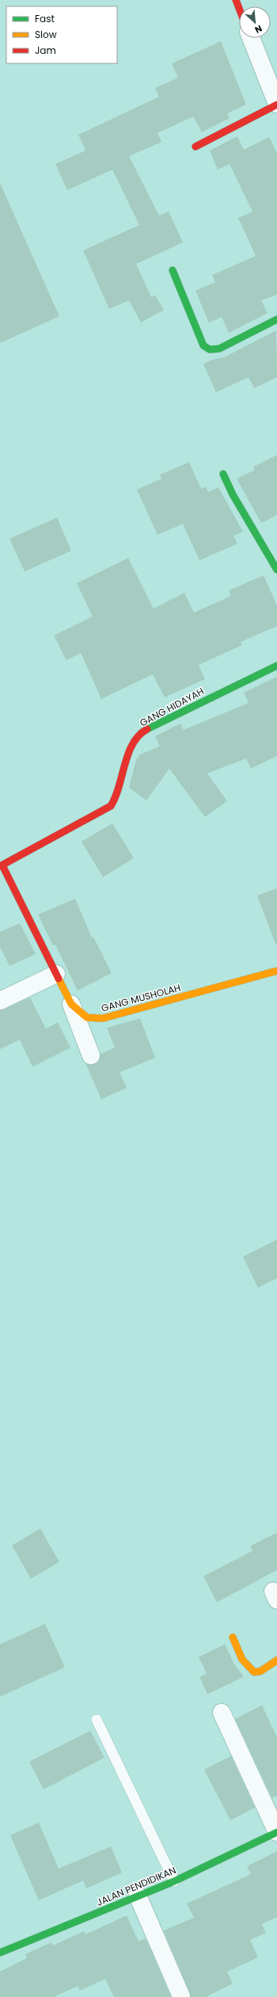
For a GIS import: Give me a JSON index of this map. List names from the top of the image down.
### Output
{
  "streets": {
    "street": ["GANG HIDAYAH", "GANG MUSHOLAH", "JALAN PENDIDIKAN"]
  },
  "crossings": [
    ["GANG HIDAYAH", "GANG MUSHOLAH"]
  ],
  "legend": ["Fast", "Slow", "Jam"],
  "north": "bottom right"
}
